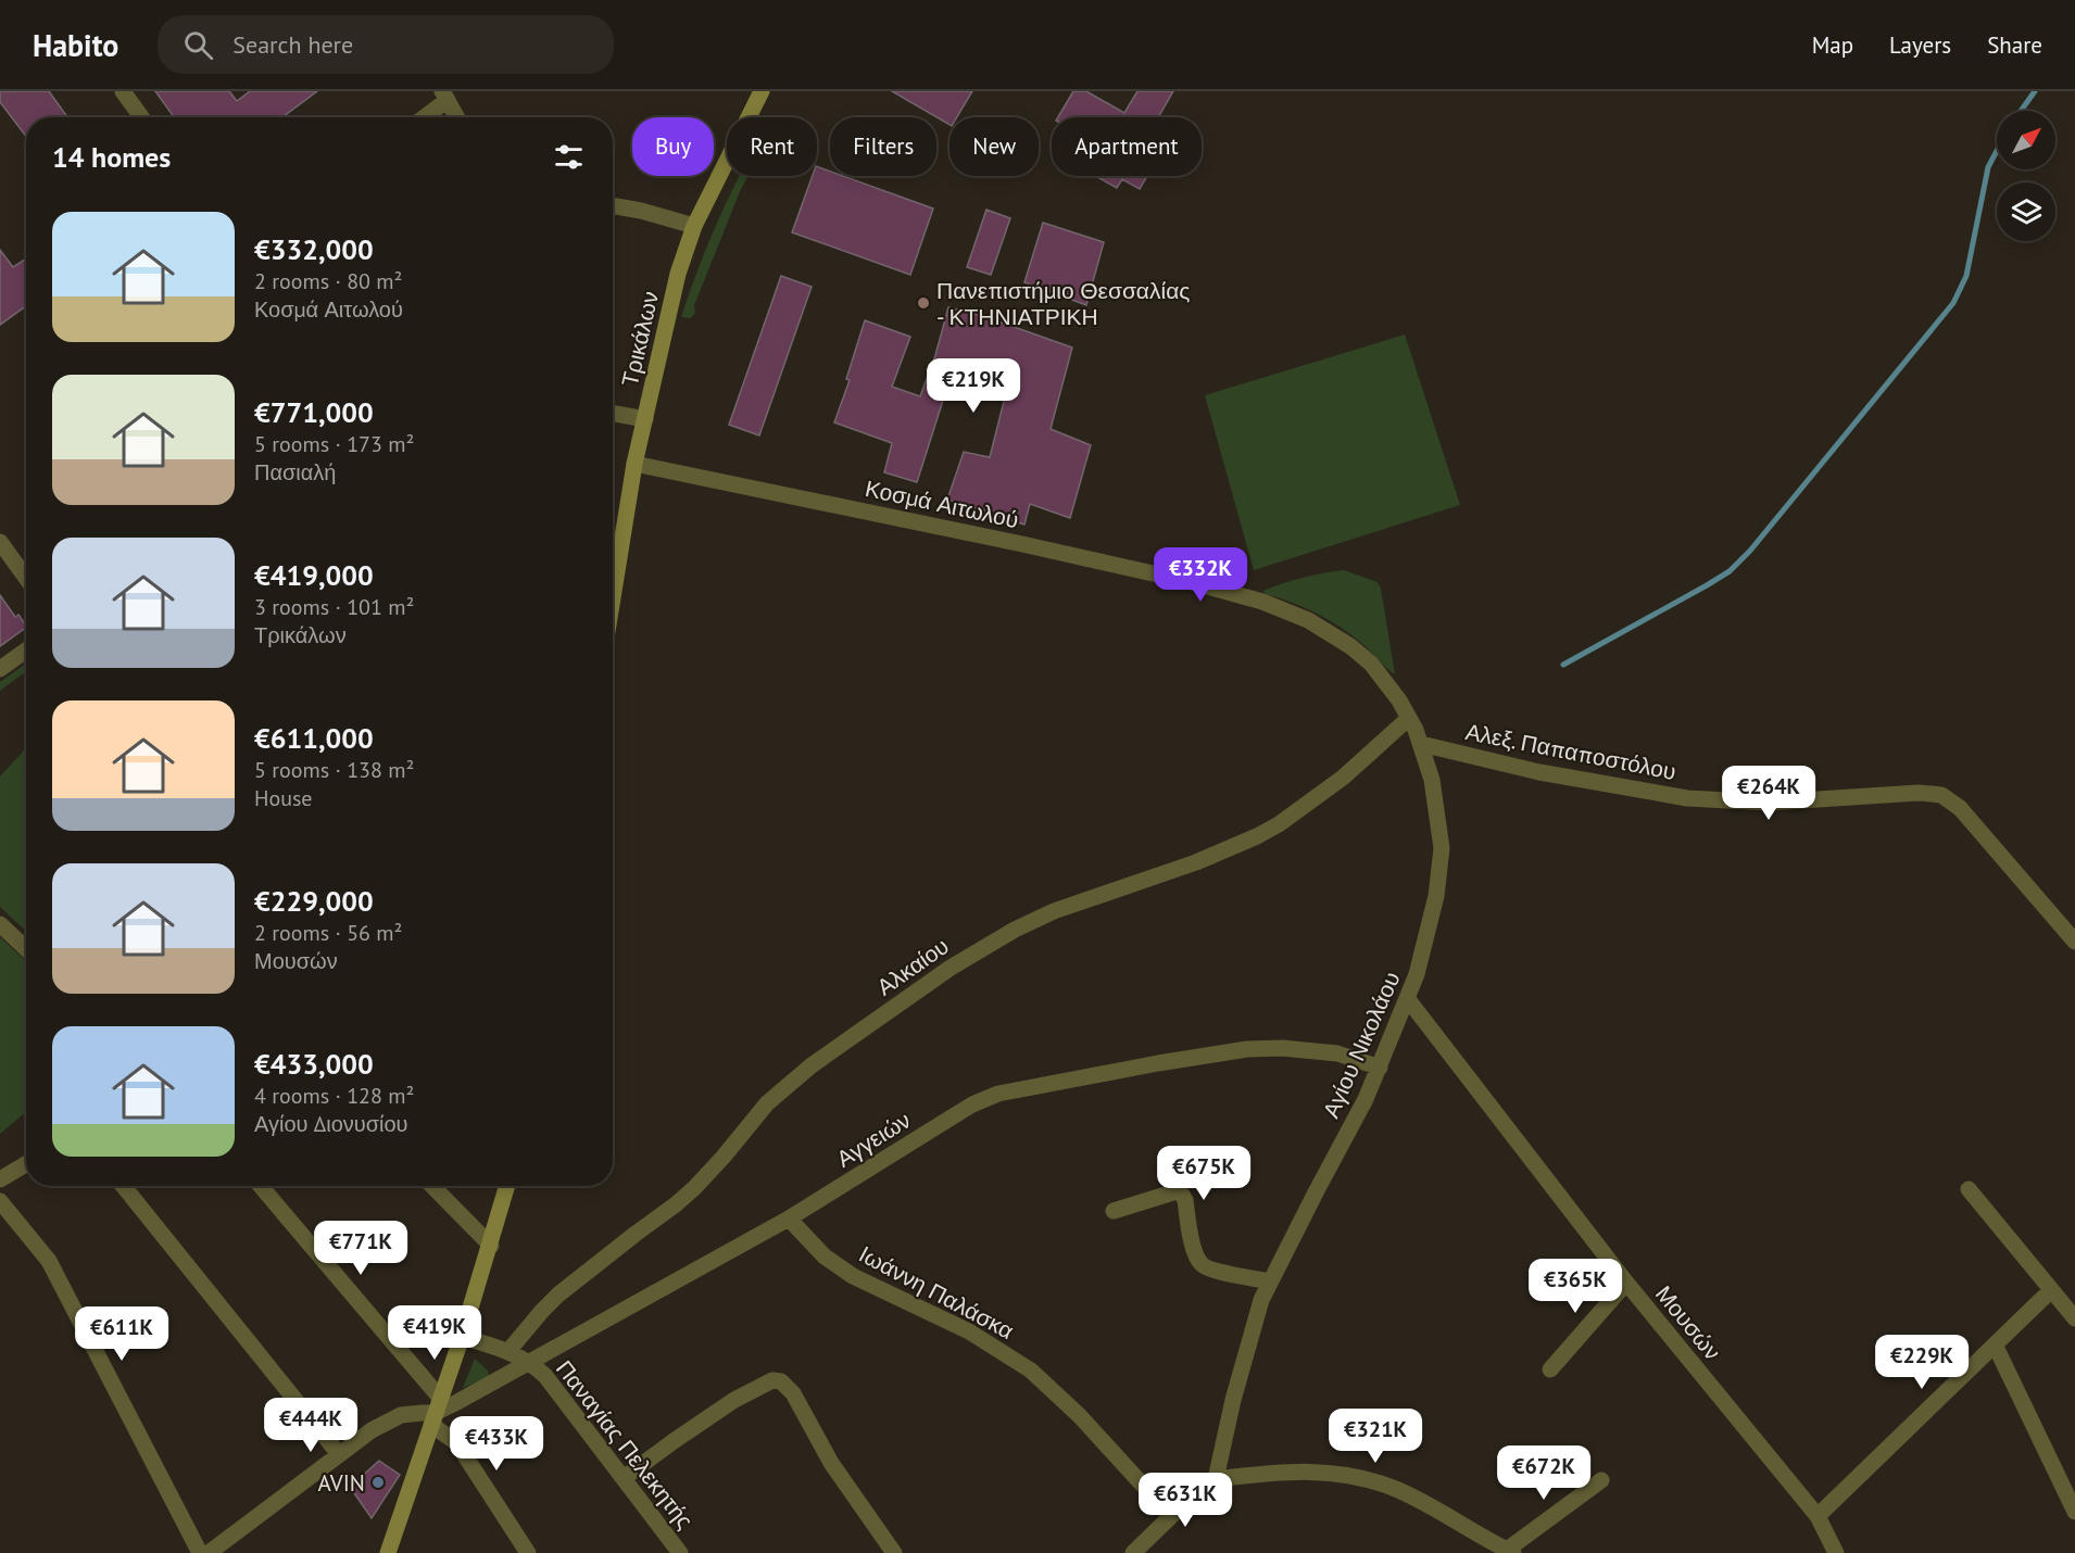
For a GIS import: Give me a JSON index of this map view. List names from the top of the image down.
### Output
{
  "streets": {
    "main road": ["Τρικάλων"],
    "street": [
      "Κοσμά Αιτωλού",
      "Αλεξ. Παπαποστόλου",
      "Αλκαίου",
      "Αγίου Νικολάου",
      "Αγγειών",
      "Ιωάννη Παλάσκα",
      "Μουσών",
      "Παναγίας Πελεκητής"
    ]
  },
  "crossings": [
    ["Τρικάλων", "Κοσμά Αιτωλού"],
    ["Κοσμά Αιτωλού", "Αγίου Νικολάου"],
    ["Αλεξ. Παπαποστόλου", "Αγίου Νικολάου"],
    ["Αλκαίου", "Αγίου Νικολάου"],
    ["Αλκαίου", "Παναγίας Πελεκητής"],
    ["Αγίου Νικολάου", "Αγγειών"],
    ["Αγίου Νικολάου", "Μουσών"],
    ["Αγγειών", "Ιωάννη Παλάσκα"],
    ["Αγγειών", "Παναγίας Πελεκητής"]
  ],
  "places": ["Πανεπιστήμιο Θεσσαλίας - ΚΤΗΝΙΑΤΡΙΚΗ", "AVIN"],
  "north": "top right",
  "page": {
    "header": "Habito",
    "search": "Search here",
    "nav": ["Map", "Layers", "Share"],
    "chip": [
      "Buy",
      "Rent",
      "Filters",
      "New",
      "Apartment"
    ],
    "heading": "14 homes",
    "list": [
      {
        "name": "€332,000",
        "note": "2 rooms · 80 m² · Κοσμά Αιτωλού"
      },
      {
        "name": "€771,000",
        "note": "5 rooms · 173 m² · Πασιαλή"
      },
      {
        "name": "€419,000",
        "note": "3 rooms · 101 m² · Τρικάλων"
      },
      {
        "name": "€611,000",
        "note": "5 rooms · 138 m² · House"
      },
      {
        "name": "€229,000",
        "note": "2 rooms · 56 m² · Μουσών"
      },
      {
        "name": "€433,000",
        "note": "4 rooms · 128 m² · Αγίου Διονυσίου"
      }
    ],
    "price": [
      "€219K",
      "€332K",
      "€264K",
      "€675K",
      "€771K",
      "€365K",
      "€419K",
      "€611K",
      "€229K",
      "€444K",
      "€321K",
      "€433K",
      "€672K",
      "€631K"
    ]
  }
}
